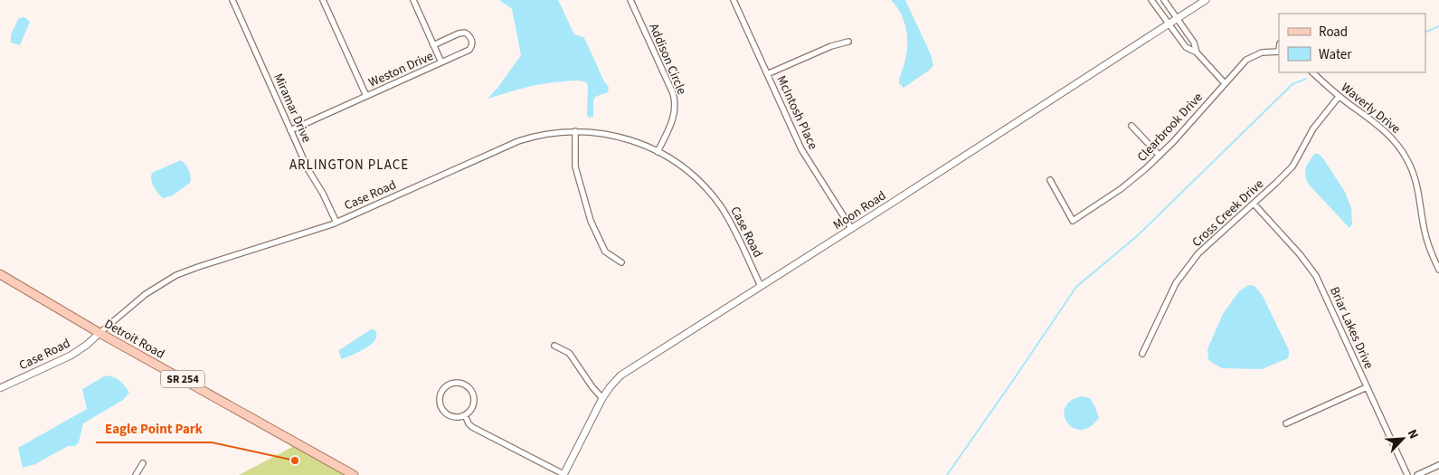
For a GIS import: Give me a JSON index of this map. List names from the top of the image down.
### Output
{
  "streets": {
    "main road": ["Detroit Road", "SR 254"],
    "street": [
      "Addison Circle",
      "Weston Drive",
      "Miramar Drive",
      "Waverly Drive",
      "McIntosh Place",
      "Clearbrook Drive",
      "Case Road",
      "Moon Road",
      "Cross Creek Drive",
      "Briar Lakes Drive"
    ]
  },
  "crossings": [
    ["Addison Circle", "Case Road"],
    ["Weston Drive", "Miramar Drive"],
    ["Miramar Drive", "Case Road"],
    ["Waverly Drive", "Cross Creek Drive"],
    ["McIntosh Place", "Moon Road"],
    ["Case Road", "Moon Road"],
    ["Case Road", "Detroit Road"],
    ["Cross Creek Drive", "Briar Lakes Drive"]
  ],
  "districts": ["ARLINGTON PLACE"],
  "places": ["Eagle Point Park"],
  "legend": ["Road", "Water"],
  "north": "top right"
}
